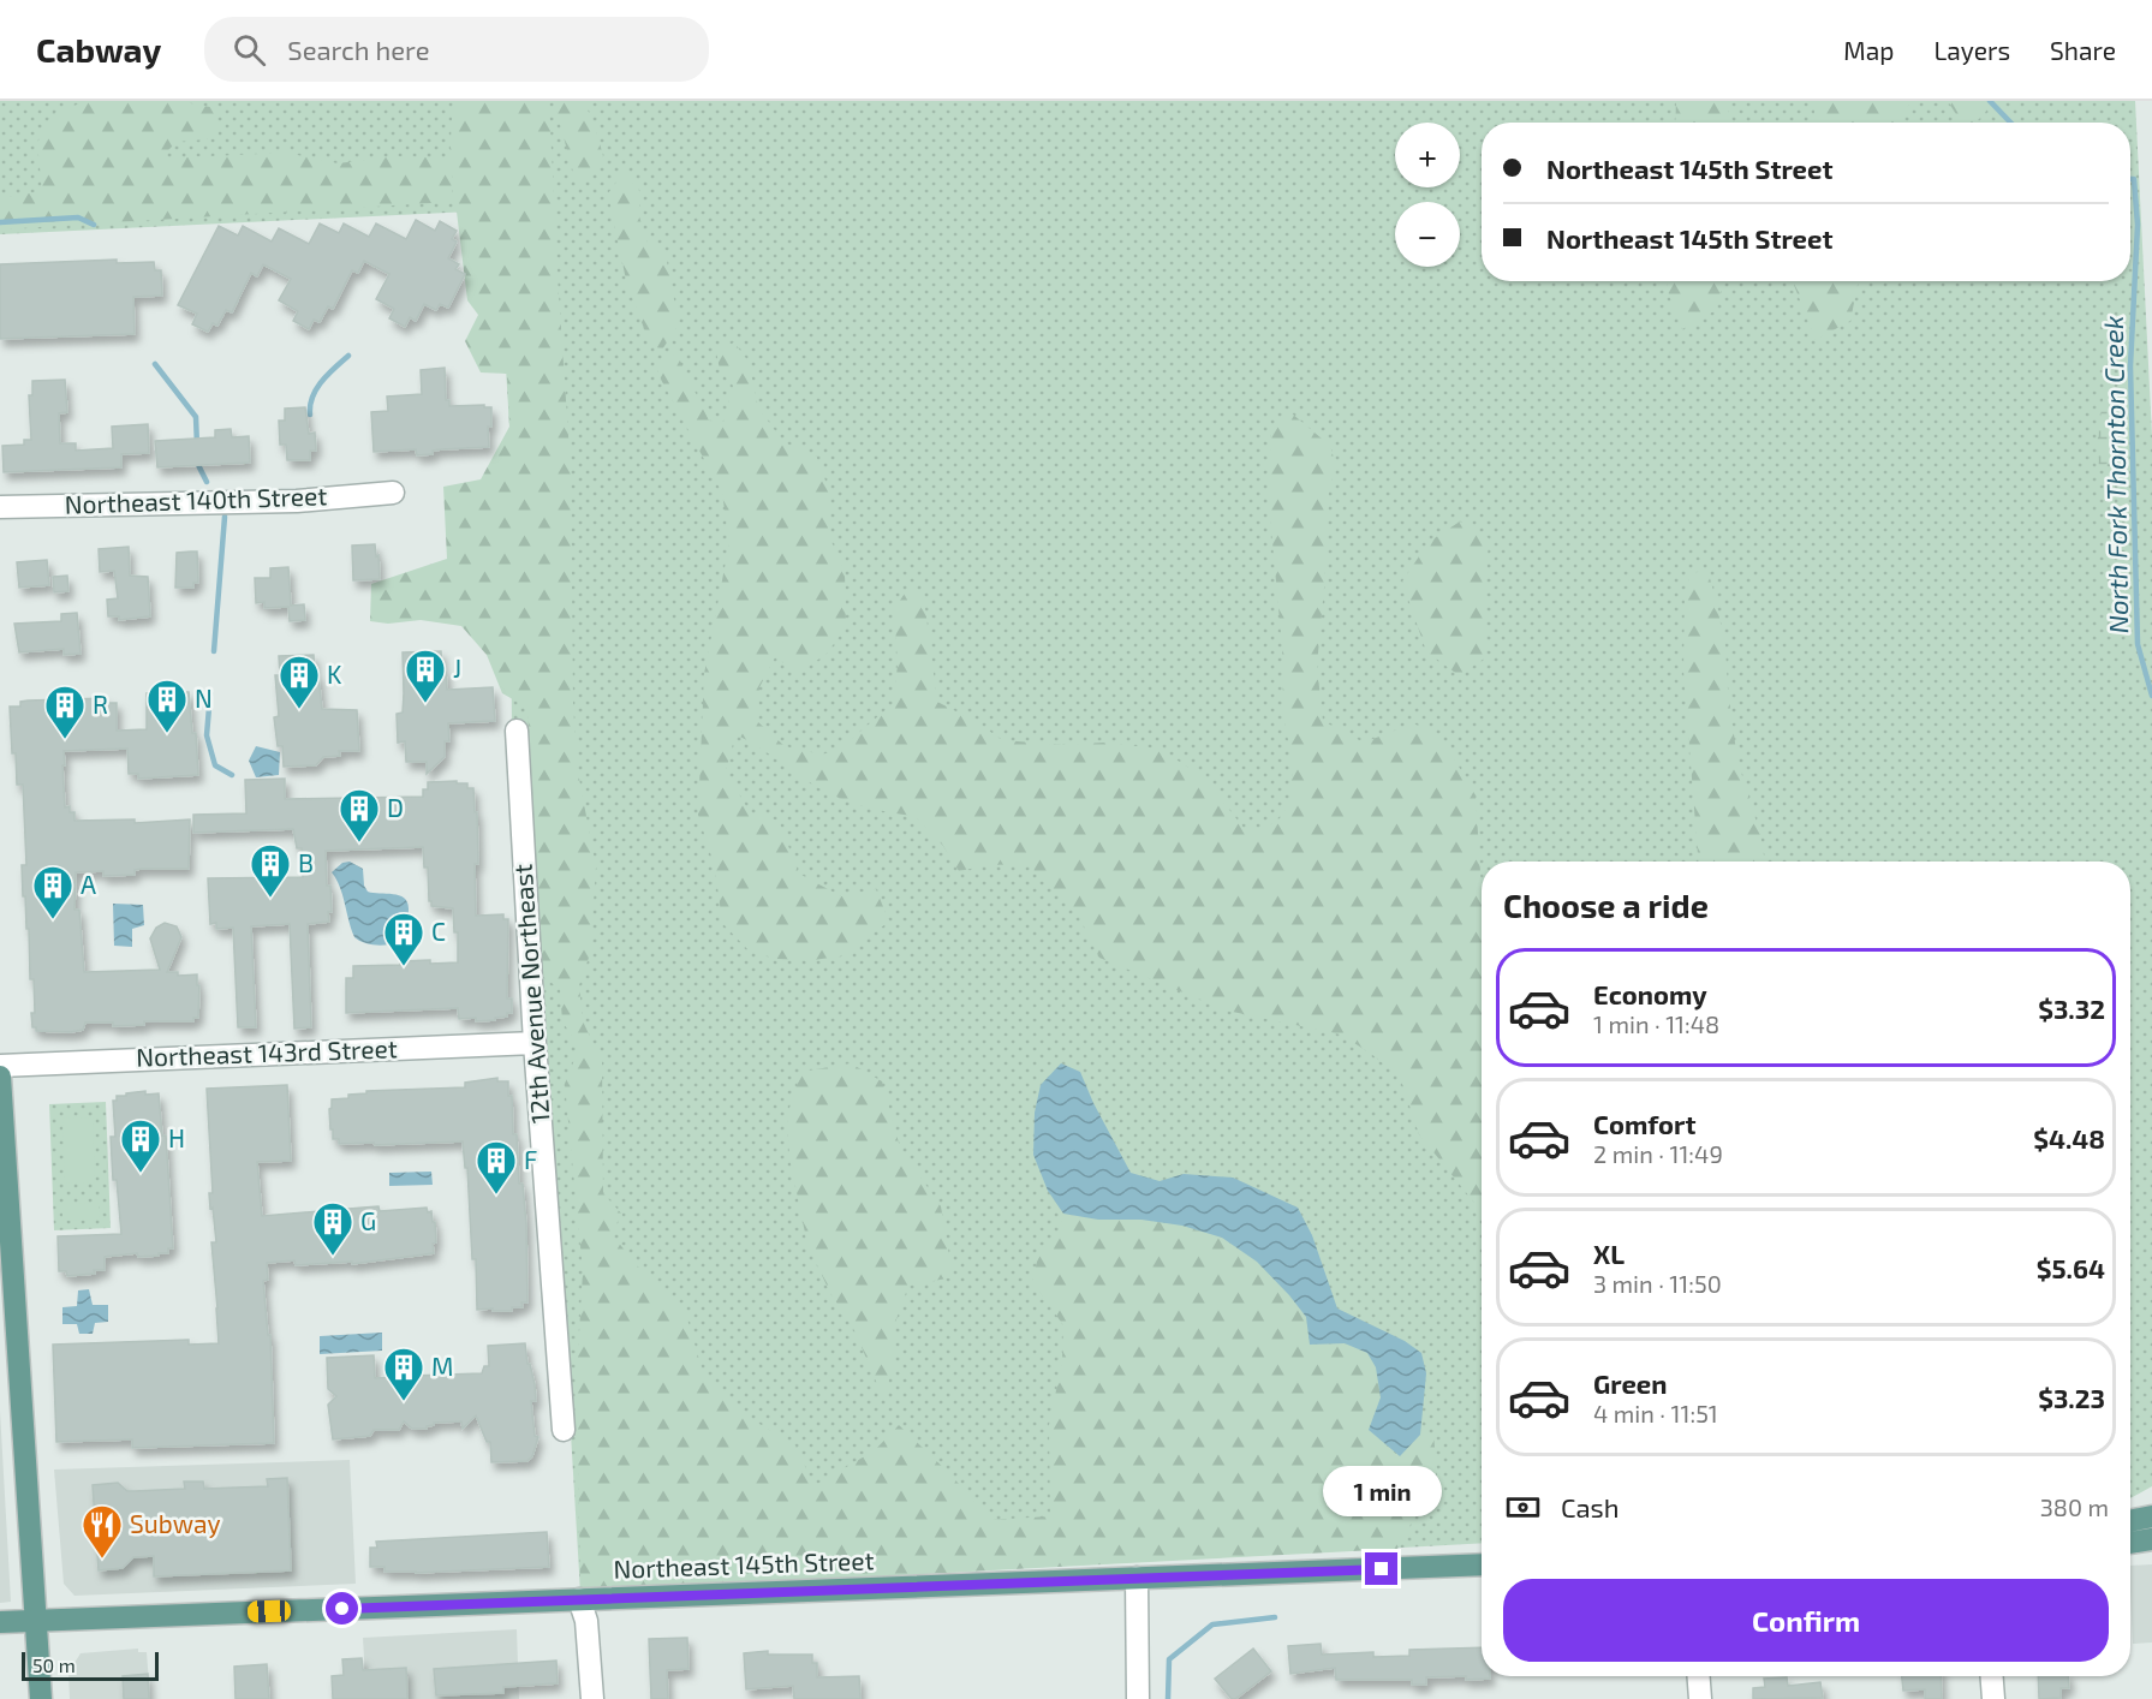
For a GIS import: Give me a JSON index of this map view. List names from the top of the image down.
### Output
{
  "streets": {
    "main road": ["Northeast 145th Street"],
    "street": ["Northeast 140th Street", "12th Avenue Northeast", "Northeast 143rd Street"]
  },
  "crossings": [
    ["12th Avenue Northeast", "Northeast 143rd Street"]
  ],
  "water": ["North Fork Thornton Creek"],
  "places": {
    "building": [
      "J",
      "K",
      "N",
      "R",
      "D",
      "B",
      "A",
      "C",
      "H",
      "F",
      "G",
      "M"
    ],
    "restaurant": ["Subway"]
  },
  "scale_bar": "50 m",
  "page": {
    "header": "Cabway",
    "search": "Search here",
    "nav": ["Map", "Layers", "Share"],
    "map_buttons": ["+", "−"],
    "banner": ["Northeast 145th Street", "Northeast 145th Street"],
    "heading": "Choose a ride",
    "list": [
      {
        "name": "Economy",
        "note": "1 min · 11:48",
        "value": "$3.32"
      },
      {
        "name": "Comfort",
        "note": "2 min · 11:49",
        "value": "$4.48"
      },
      {
        "name": "XL",
        "note": "3 min · 11:50",
        "value": "$5.64"
      },
      {
        "name": "Green",
        "note": "4 min · 11:51",
        "value": "$3.23"
      }
    ],
    "bubble": "1 min",
    "pay": ["Cash", "380 m"],
    "buttons": "Confirm",
    "scale": "50 m"
  }
}
